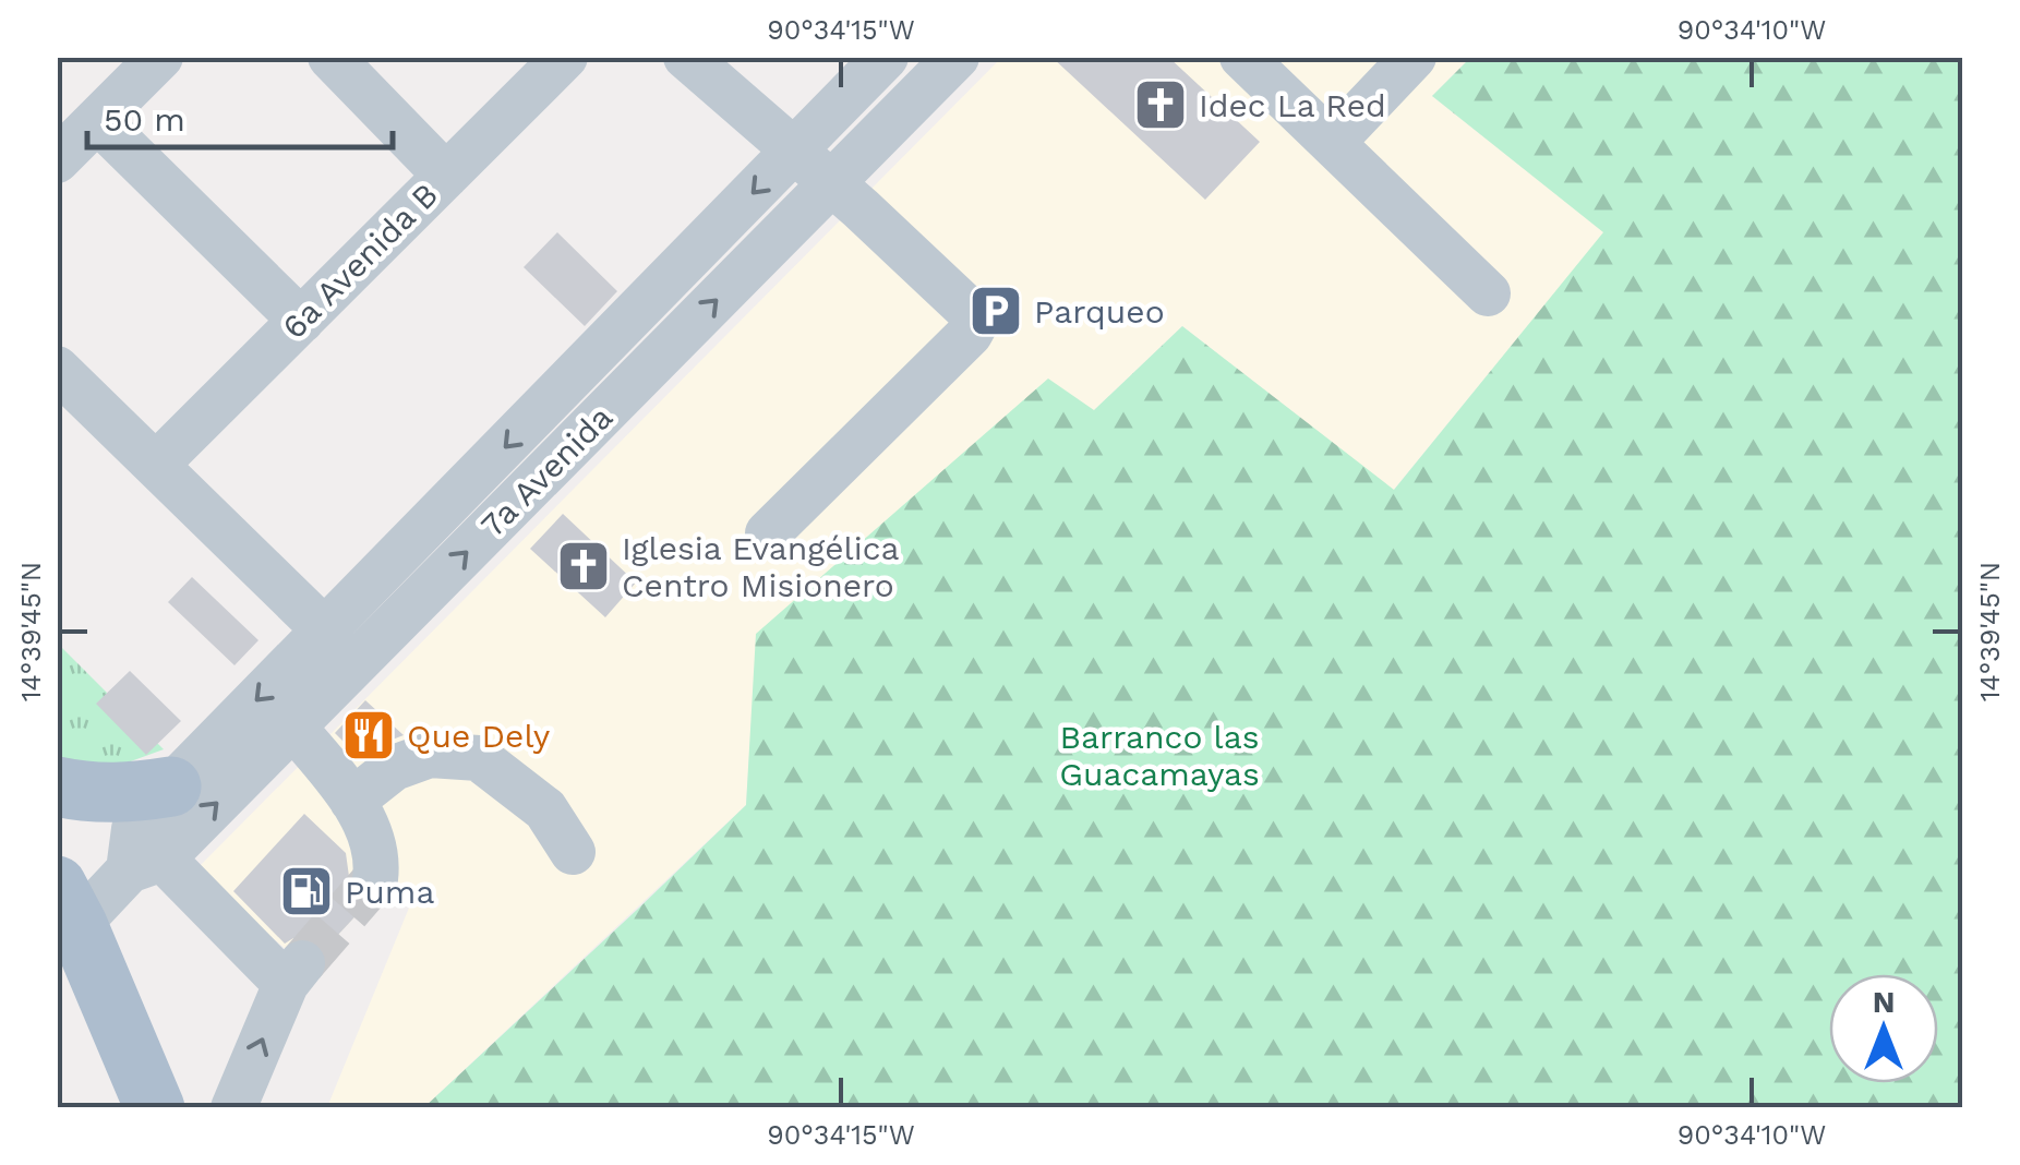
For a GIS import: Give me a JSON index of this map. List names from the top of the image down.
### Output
{
  "streets": {
    "street": ["6a Avenida B", "7a Avenida"]
  },
  "parks": ["Barranco las Guacamayas"],
  "places": {
    "church": ["Idec La Red", "Iglesia Evangélica Centro Misionero"],
    "parking": ["Parqueo"],
    "restaurant": ["Que Dely"],
    "fuel station": ["Puma"]
  },
  "scale_bar": "50 m",
  "north": "top",
  "coordinates": ["90°34'15\"W", "90°34'10\"W", "14°39'45\"N"]
}
